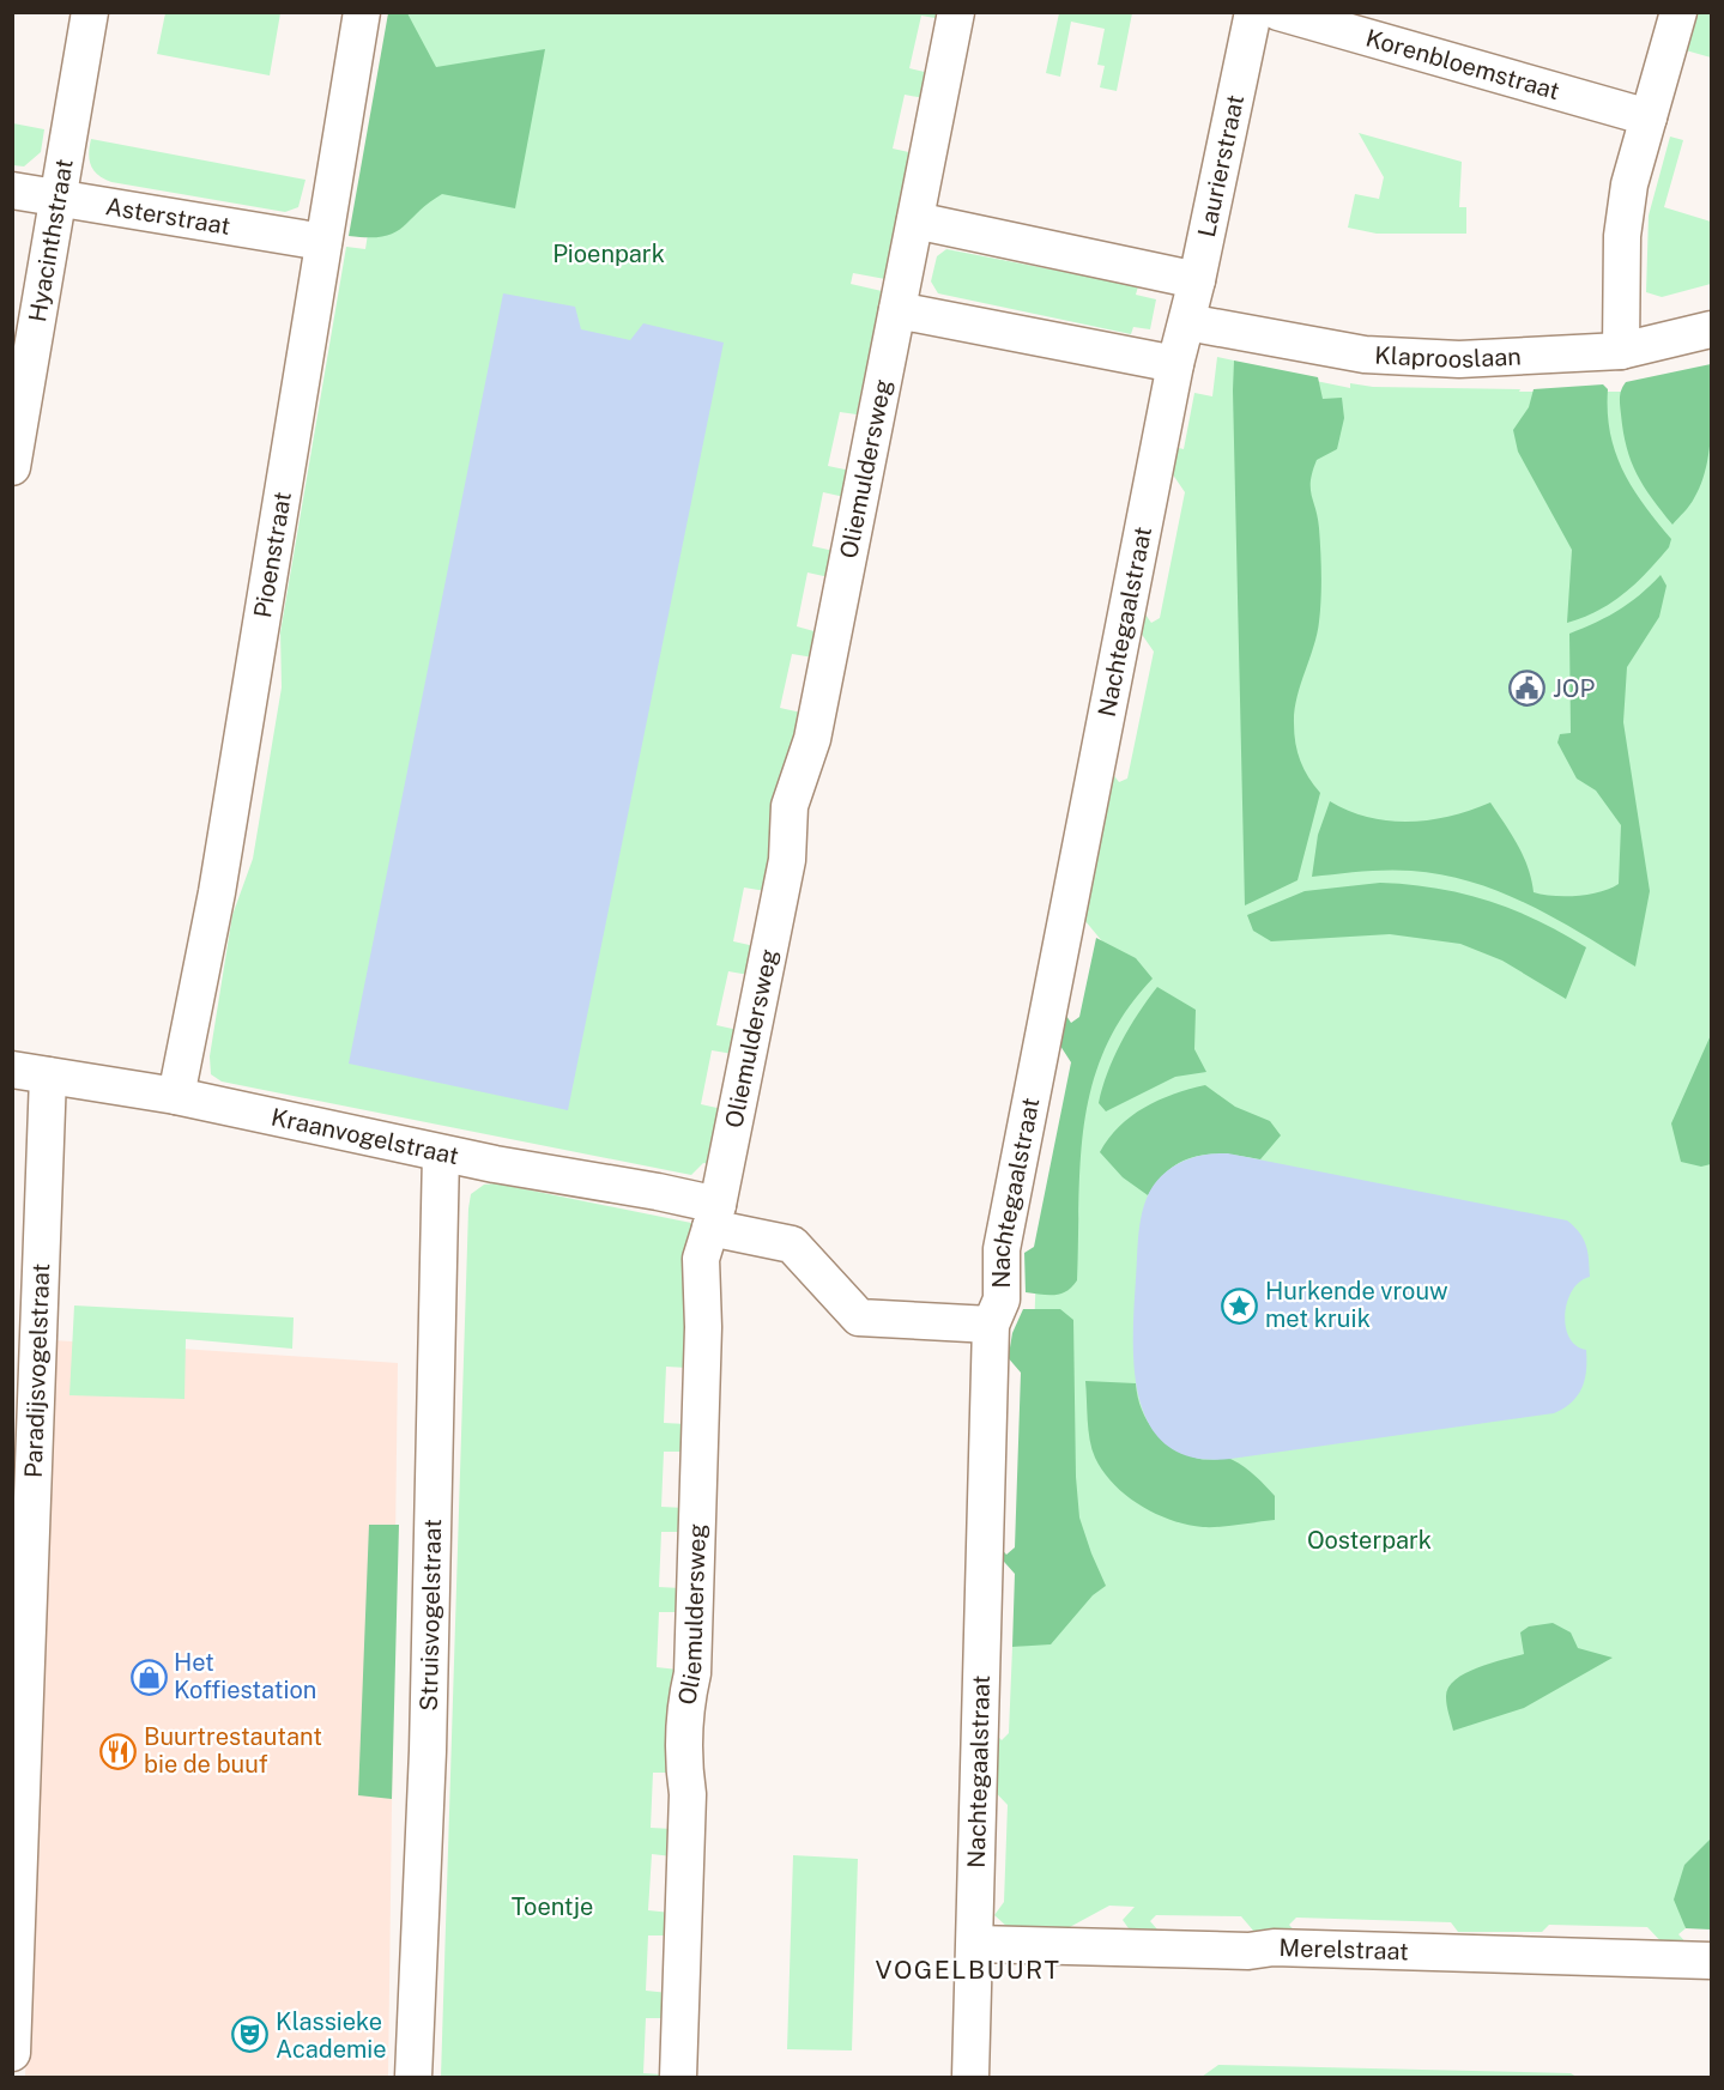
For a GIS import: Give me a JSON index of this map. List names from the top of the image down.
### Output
{
  "streets": {
    "street": [
      "Korenbloemstraat",
      "Laurierstraat",
      "Asterstraat",
      "Hyacinthstraat",
      "Klaprooslaan",
      "Oliemuldersweg",
      "Pioenstraat",
      "Nachtegaalstraat",
      "Kraanvogelstraat",
      "Paradijsvogelstraat",
      "Struisvogelstraat",
      "Merelstraat"
    ]
  },
  "crossings": [
    ["Laurierstraat", "Klaprooslaan"],
    ["Laurierstraat", "Nachtegaalstraat"],
    ["Asterstraat", "Hyacinthstraat"],
    ["Asterstraat", "Pioenstraat"],
    ["Klaprooslaan", "Nachtegaalstraat"],
    ["Oliemuldersweg", "Kraanvogelstraat"],
    ["Pioenstraat", "Kraanvogelstraat"],
    ["Nachtegaalstraat", "Kraanvogelstraat"],
    ["Nachtegaalstraat", "Merelstraat"],
    ["Kraanvogelstraat", "Paradijsvogelstraat"],
    ["Kraanvogelstraat", "Struisvogelstraat"]
  ],
  "districts": ["VOGELBUURT"],
  "parks": ["Pioenpark", "Oosterpark", "Toentje"],
  "places": {
    "public building": ["JOP"],
    "place": ["Hurkende vrouw met kruik"],
    "shop": ["Het Koffiestation"],
    "restaurant": ["Buurtrestautant bie de buuf"],
    "theatre": ["Klassieke Academie"]
  }
}
